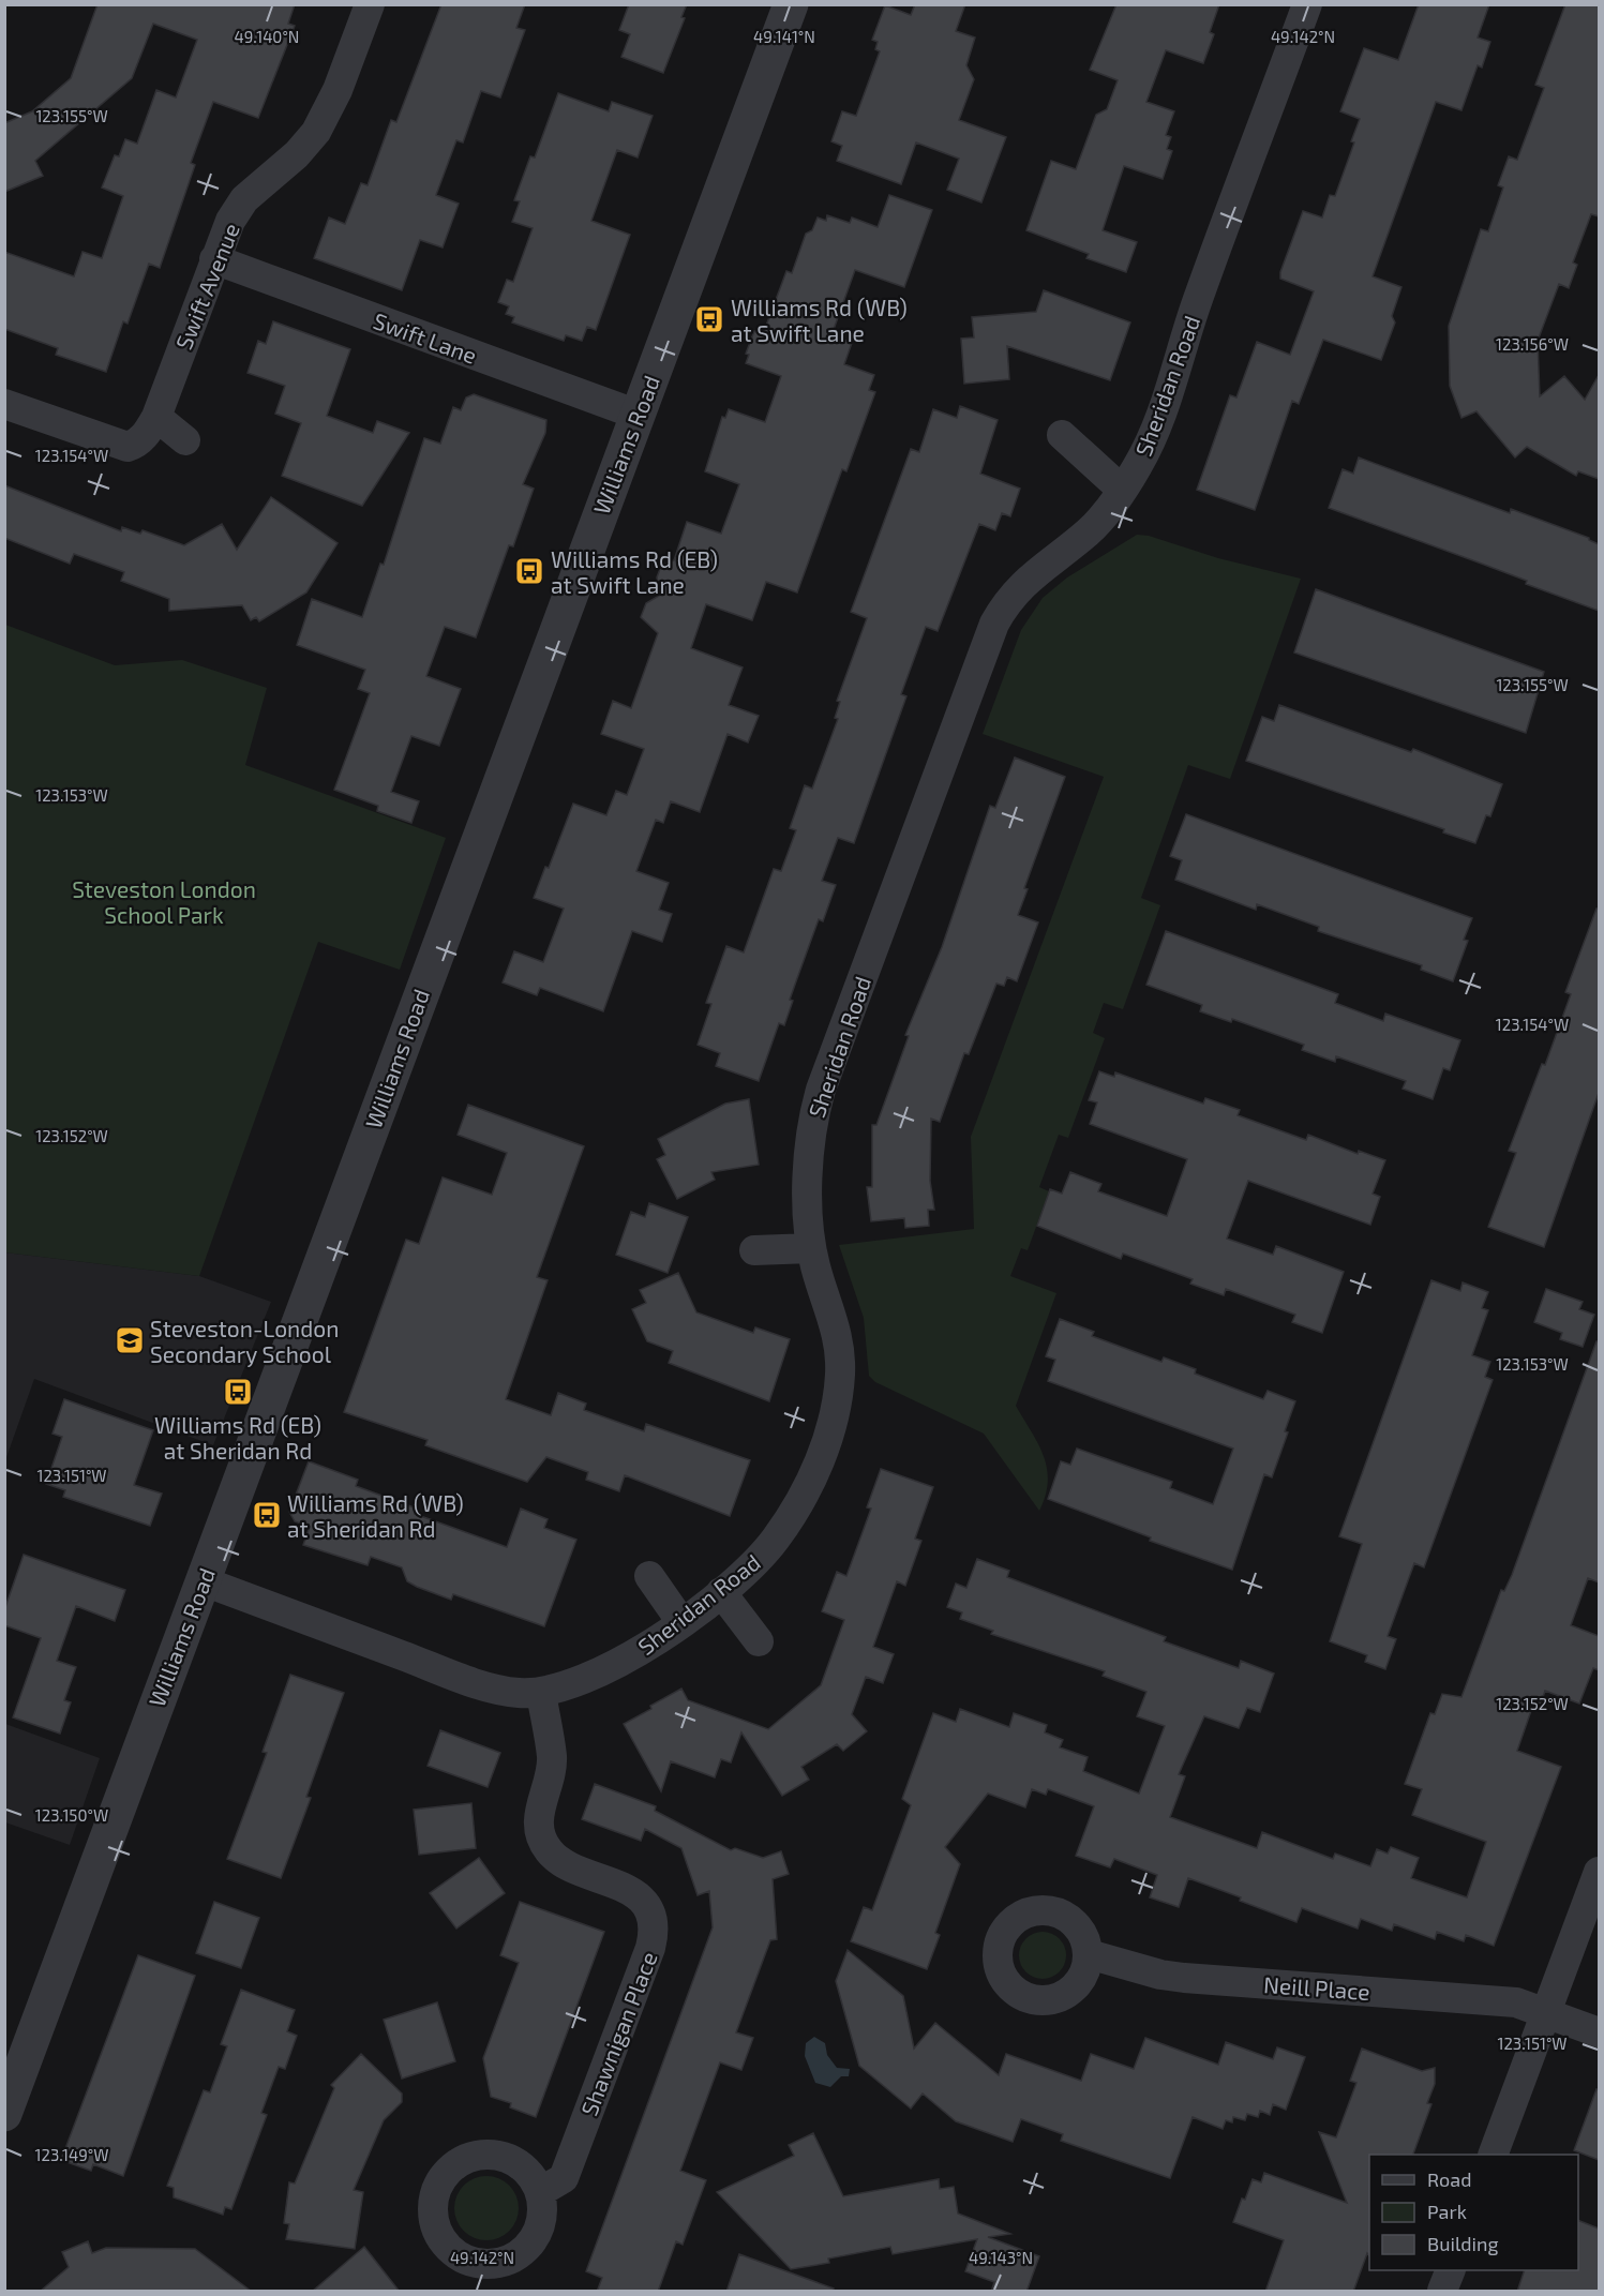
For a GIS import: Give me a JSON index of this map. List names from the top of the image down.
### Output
{
  "streets": {
    "street": [
      "Swift Avenue",
      "Swift Lane",
      "Sheridan Road",
      "Williams Road",
      "Neill Place",
      "Shawnigan Place"
    ]
  },
  "crossings": [
    ["Swift Avenue", "Swift Lane"],
    ["Swift Lane", "Williams Road"],
    ["Sheridan Road", "Williams Road"],
    ["Sheridan Road", "Shawnigan Place"]
  ],
  "parks": ["Steveston London School Park"],
  "places": {
    "bus stop": [
      "Williams Rd (WB) at Swift Lane",
      "Williams Rd (EB) at Swift Lane",
      "Williams Rd (EB) at Sheridan Rd",
      "Williams Rd (WB) at Sheridan Rd"
    ],
    "school or university": ["Steveston-London Secondary School"]
  },
  "legend": ["Road", "Park", "Building"],
  "coordinates": [
    "49.140°N",
    "49.141°N",
    "49.142°N",
    "123.155°W",
    "123.156°W",
    "123.154°W",
    "123.153°W",
    "123.152°W",
    "123.151°W",
    "123.150°W",
    "123.149°W",
    "49.143°N"
  ]
}
